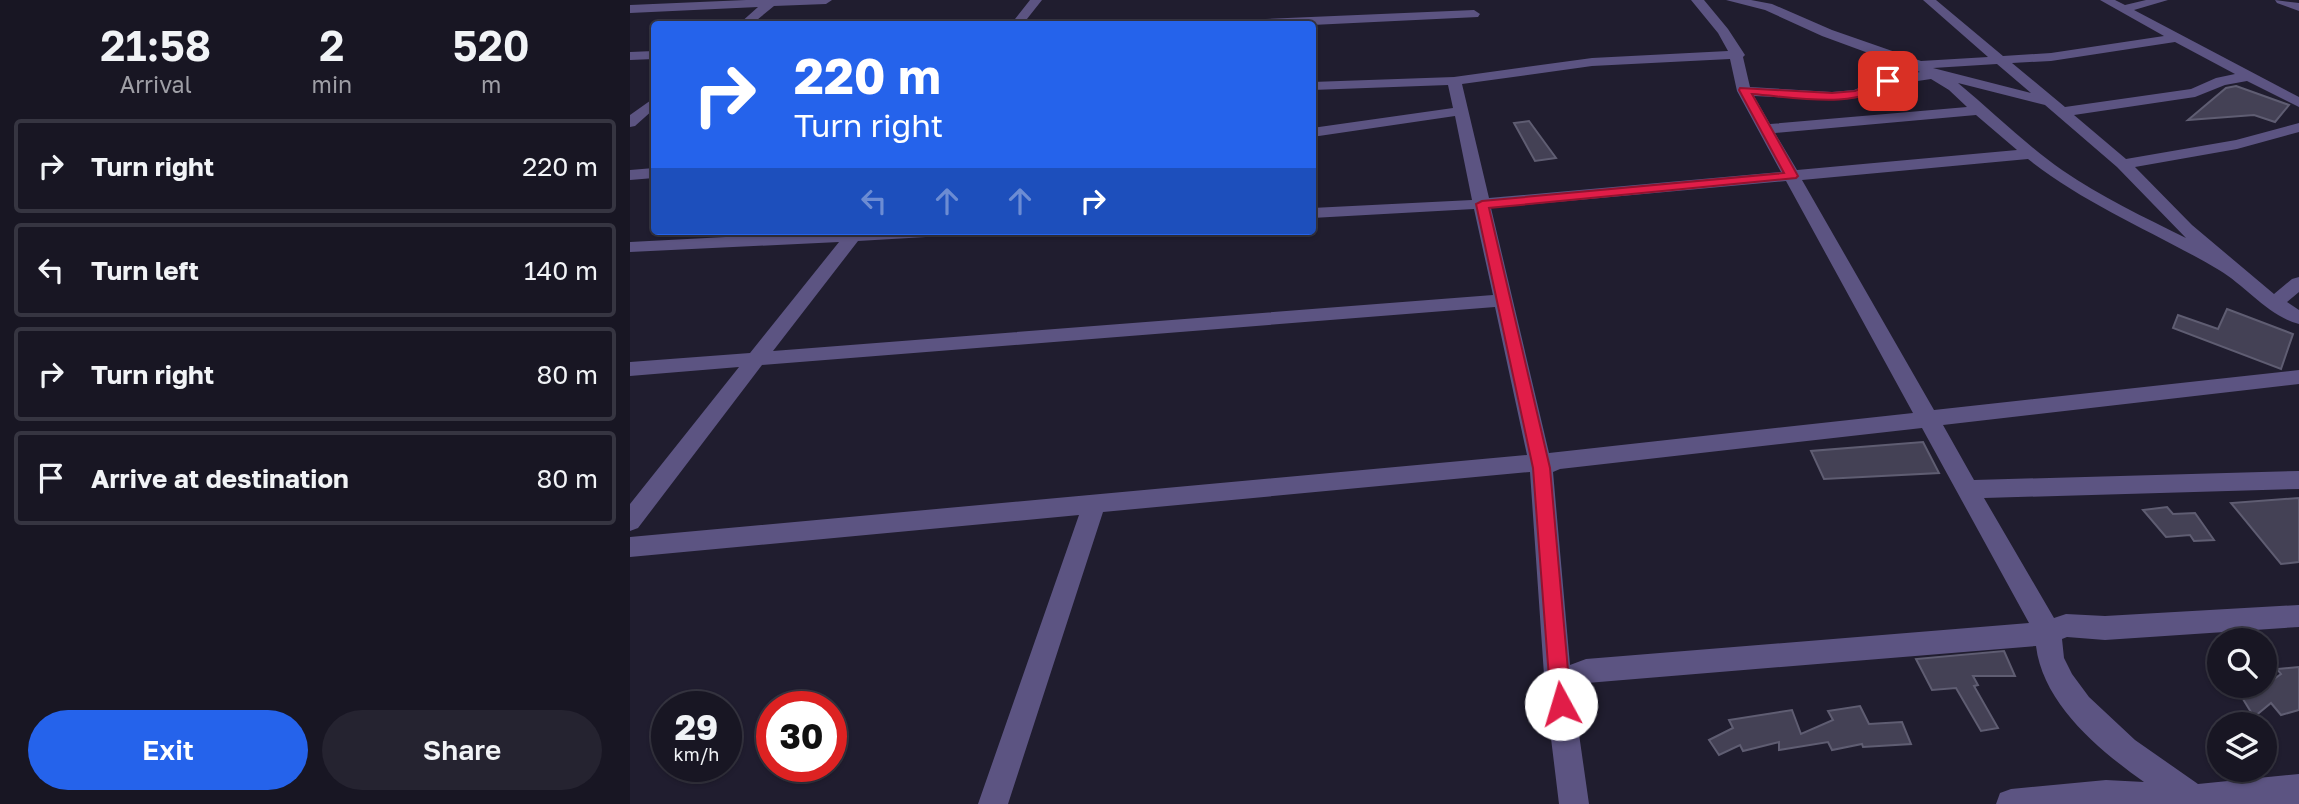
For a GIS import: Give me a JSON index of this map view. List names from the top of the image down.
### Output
{
  "page": {
    "eta": [
      "21:58",
      "Arrival",
      "2",
      "min",
      "520",
      "m"
    ],
    "turn": ["220 m", "Turn right"],
    "list": [
      {
        "name": "Turn right",
        "value": "220 m"
      },
      {
        "name": "Turn left",
        "value": "140 m"
      },
      {
        "name": "Turn right",
        "value": "80 m"
      },
      {
        "name": "Arrive at destination",
        "value": "80 m"
      }
    ],
    "speed": "29 km/h",
    "limit": "30",
    "buttons": ["Exit", "Share"]
  }
}
